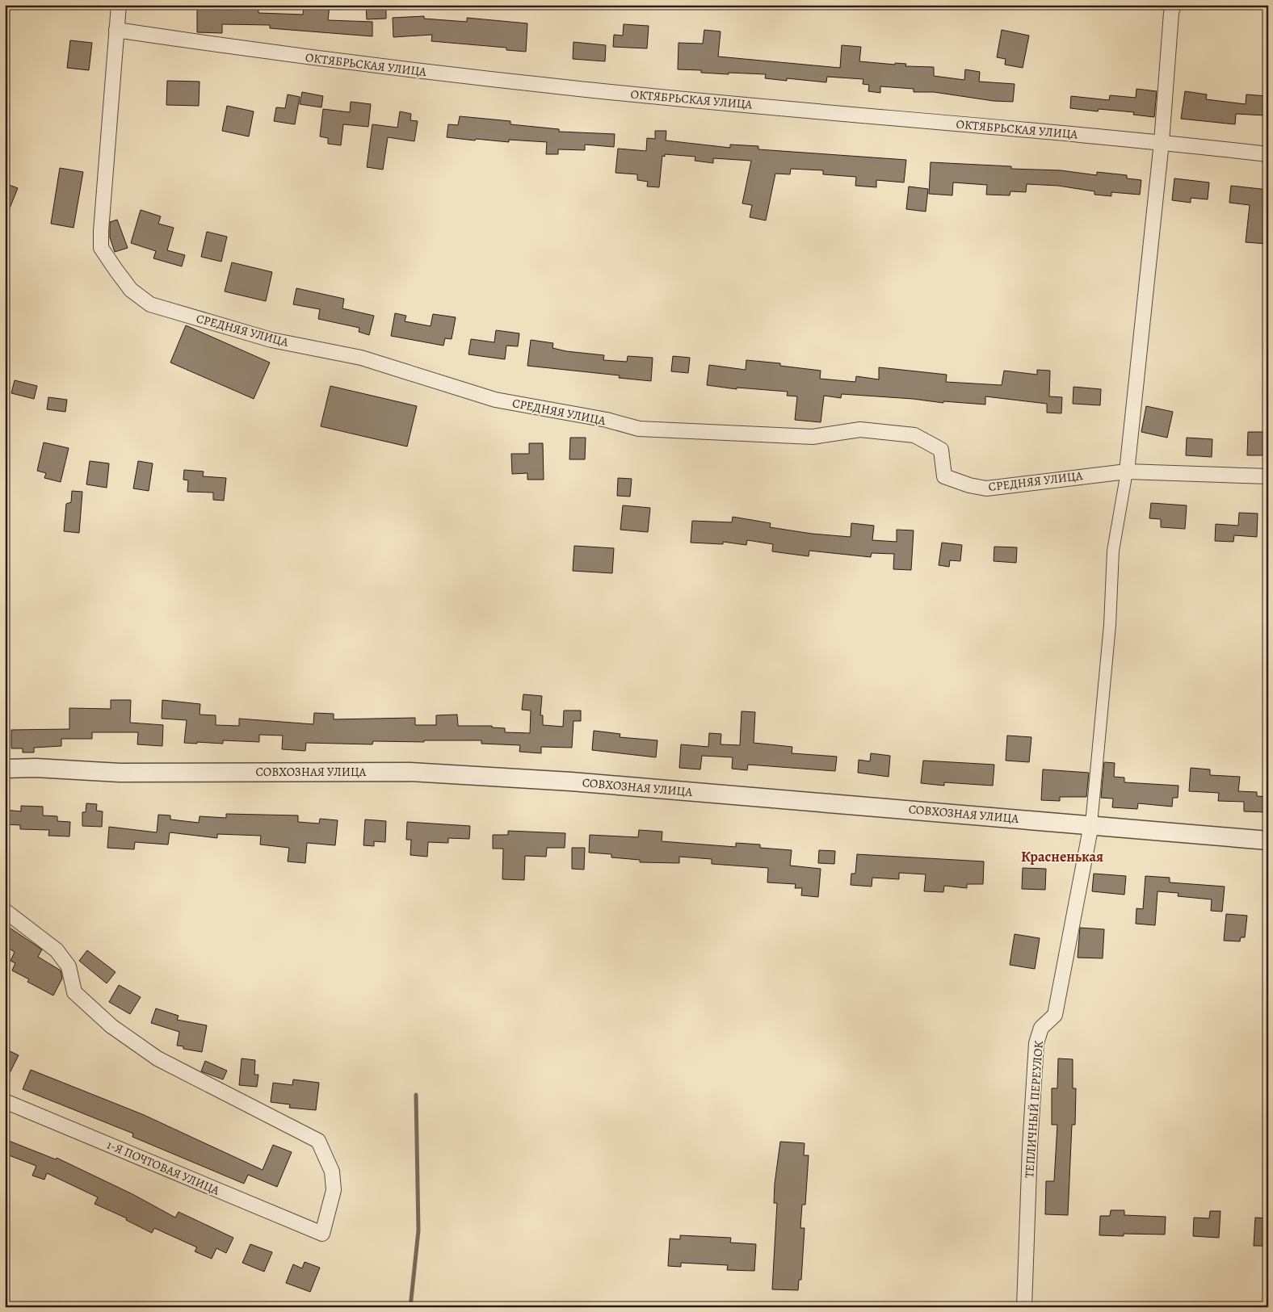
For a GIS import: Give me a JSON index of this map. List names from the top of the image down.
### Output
{
  "streets": {
    "street": [
      "ОКТЯБРЬСКАЯ УЛИЦА",
      "СРЕДНЯЯ УЛИЦА",
      "СОВХОЗНАЯ УЛИЦА",
      "ТЕПЛИЧНЫЙ ПЕРЕУЛОК",
      "1-Я ПОЧТОВАЯ УЛИЦА"
    ]
  },
  "crossings": [
    ["ОКТЯБРЬСКАЯ УЛИЦА", "СРЕДНЯЯ УЛИЦА"],
    ["СОВХОЗНАЯ УЛИЦА", "ТЕПЛИЧНЫЙ ПЕРЕУЛОК"]
  ],
  "districts": ["Красненькая"]
}
